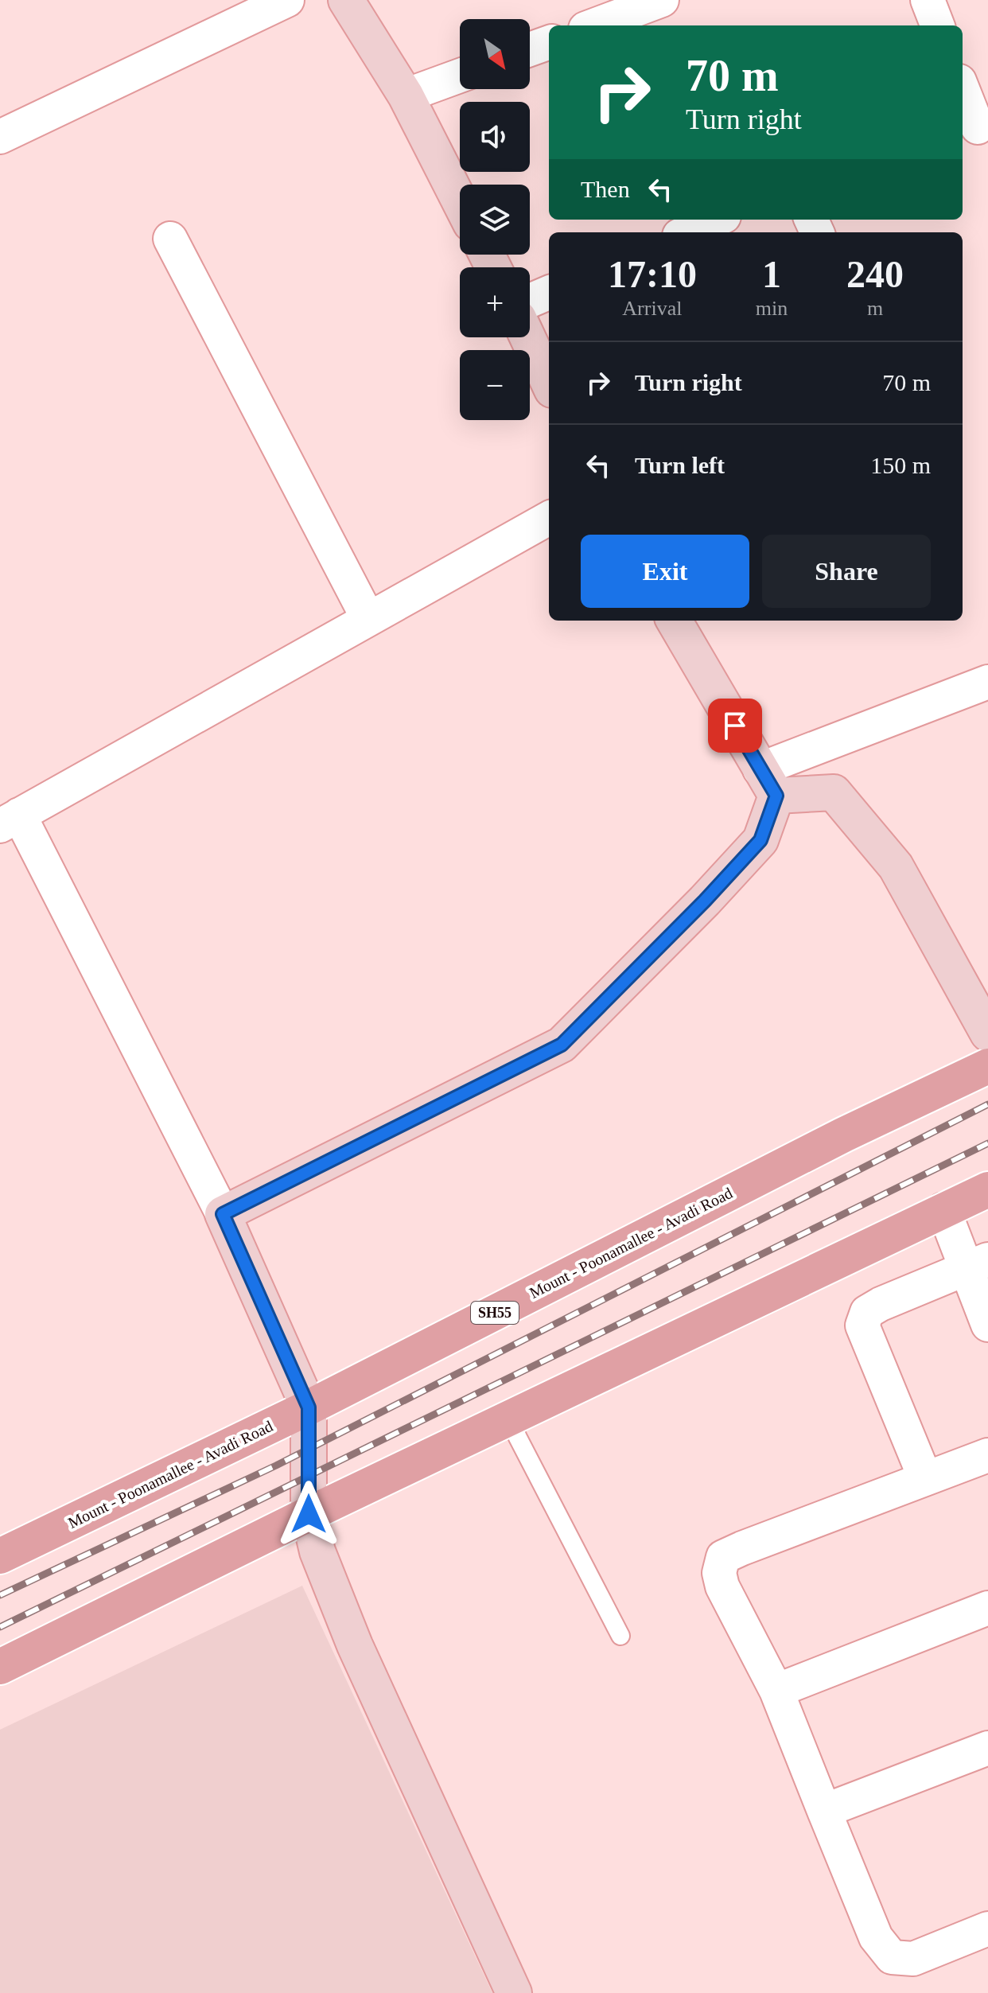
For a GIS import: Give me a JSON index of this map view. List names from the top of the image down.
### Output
{
  "streets": {
    "main road": ["Mount - Poonamallee - Avadi Road", "SH55"]
  },
  "north": "bottom right",
  "page": {
    "map_buttons": ["+", "−"],
    "turn": ["70 m", "Turn right"],
    "then": "Then",
    "eta": [
      "17:10",
      "Arrival",
      "1",
      "min",
      "240",
      "m"
    ],
    "list": [
      {
        "name": "Turn right",
        "value": "70 m"
      },
      {
        "name": "Turn left",
        "value": "150 m"
      }
    ],
    "buttons": ["Exit", "Share"]
  }
}
